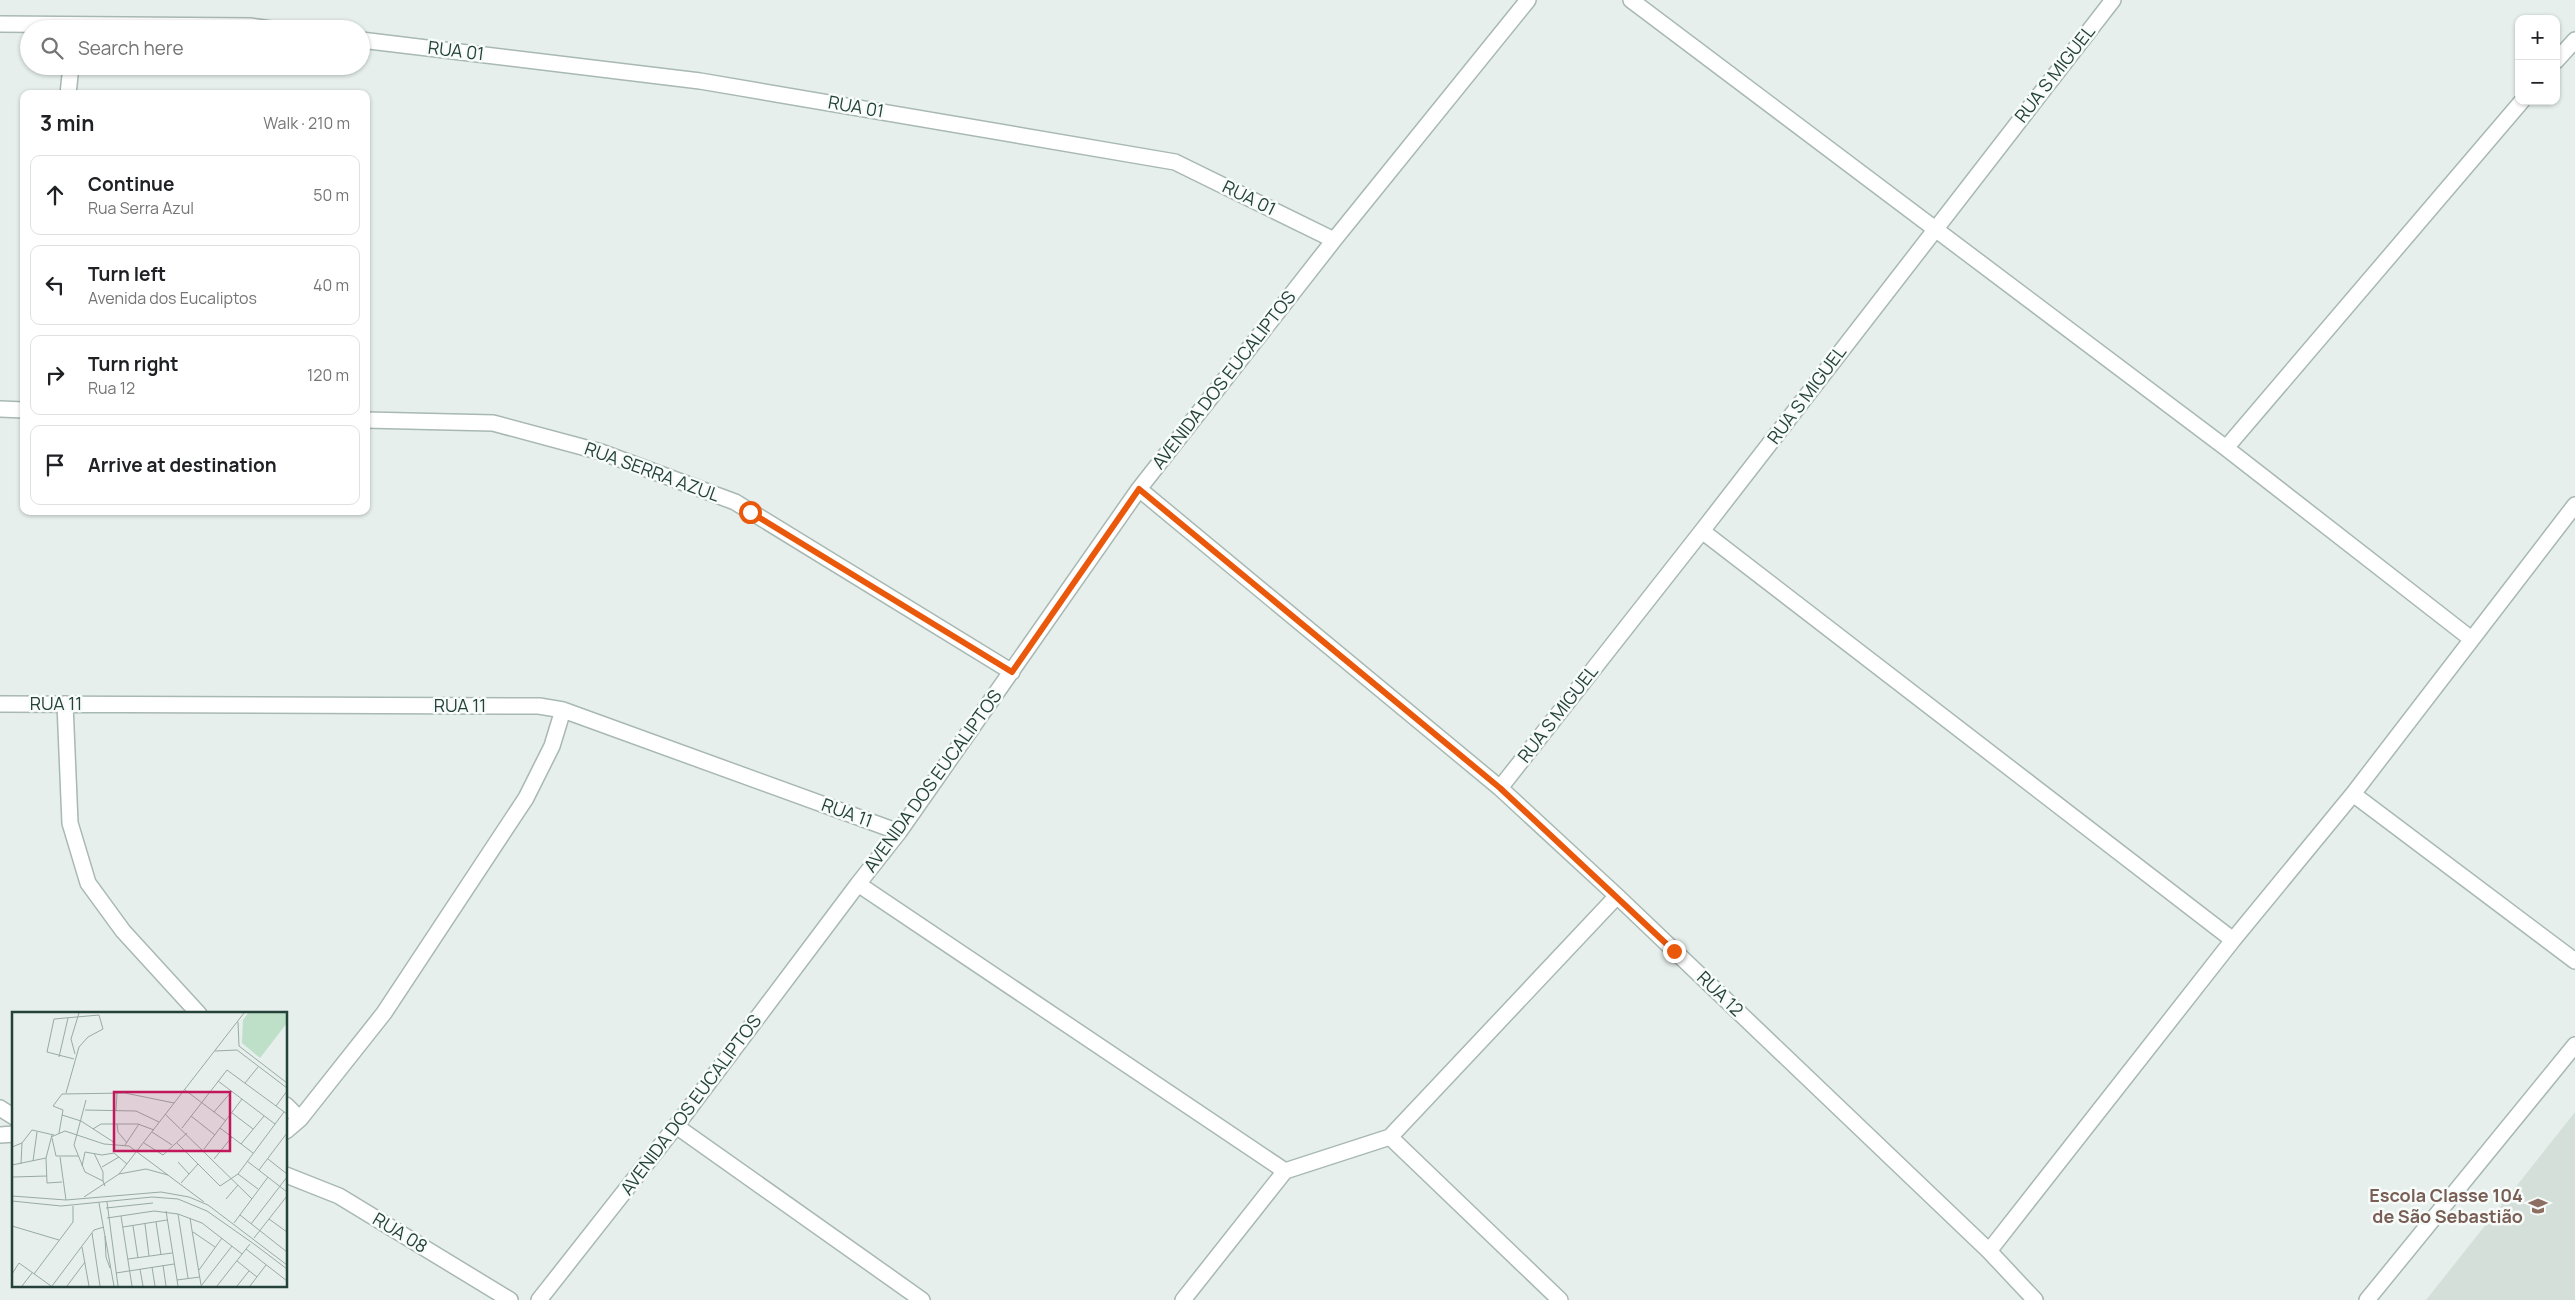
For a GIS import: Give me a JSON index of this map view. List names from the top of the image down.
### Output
{
  "streets": {
    "street": [
      "RUA 01",
      "RUA S MIGUEL",
      "AVENIDA DOS EUCALIPTOS",
      "RUA SERRA AZUL",
      "RUA 11",
      "RUA 12",
      "RUA 08"
    ]
  },
  "crossings": [
    ["RUA 01", "AVENIDA DOS EUCALIPTOS"],
    ["RUA S MIGUEL", "RUA 12"],
    ["AVENIDA DOS EUCALIPTOS", "RUA SERRA AZUL"],
    ["AVENIDA DOS EUCALIPTOS", "RUA 11"],
    ["AVENIDA DOS EUCALIPTOS", "RUA 12"]
  ],
  "places": {
    "school or university": ["Escola Classe 104 de São Sebastião"]
  },
  "page": {
    "map_buttons": ["+", "−"],
    "search": "Search here",
    "heading": ["3 min", "Walk · 210 m"],
    "list": [
      ["Continue", "Rua Serra Azul", "50 m"],
      ["Turn left", "Avenida dos Eucaliptos", "40 m"],
      ["Turn right", "Rua 12", "120 m"],
      "Arrive at destination"
    ]
  }
}
